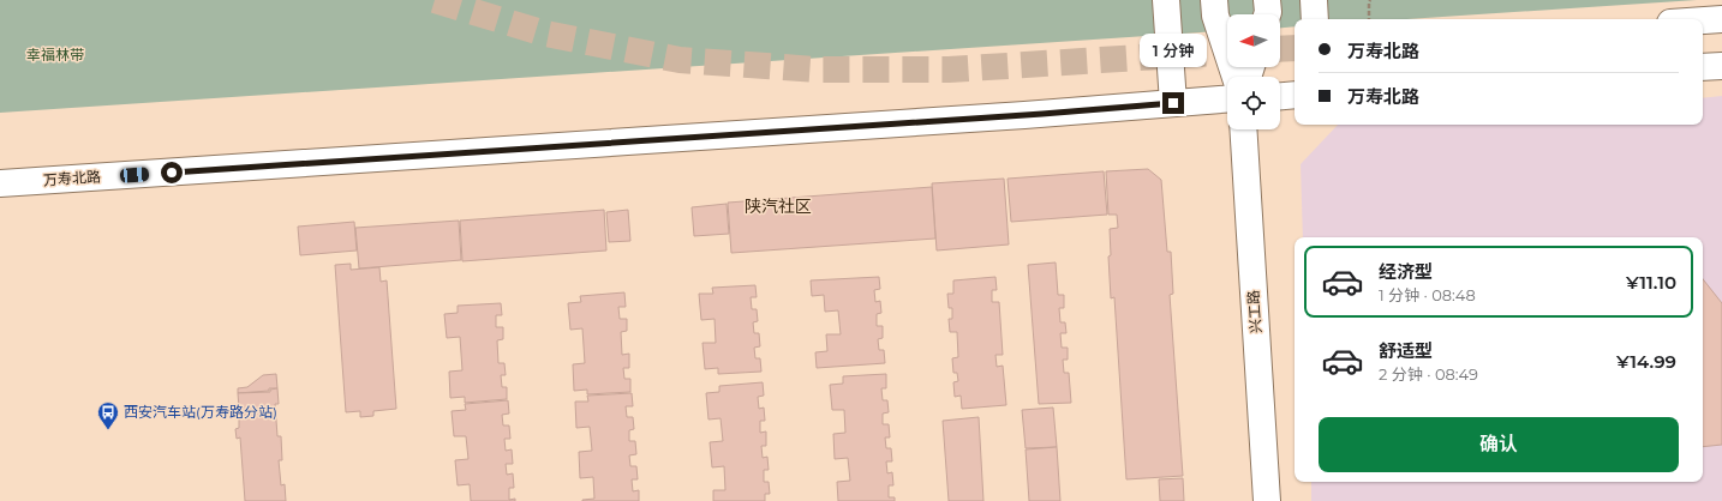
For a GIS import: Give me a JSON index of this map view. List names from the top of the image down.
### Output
{
  "streets": {
    "main road": ["万寿北路", "兴工路"]
  },
  "districts": ["陕汽社区"],
  "parks": ["幸福林带"],
  "places": {
    "bus stop": ["西安汽车站(万寿路分站)"]
  },
  "north": "left",
  "page": {
    "banner": ["万寿北路", "万寿北路"],
    "bubble": "1 分钟",
    "list": [
      {
        "name": "经济型",
        "note": "1 分钟 · 08:48",
        "value": "¥11.10"
      },
      {
        "name": "舒适型",
        "note": "2 分钟 · 08:49",
        "value": "¥14.99"
      }
    ],
    "buttons": "确认"
  }
}
